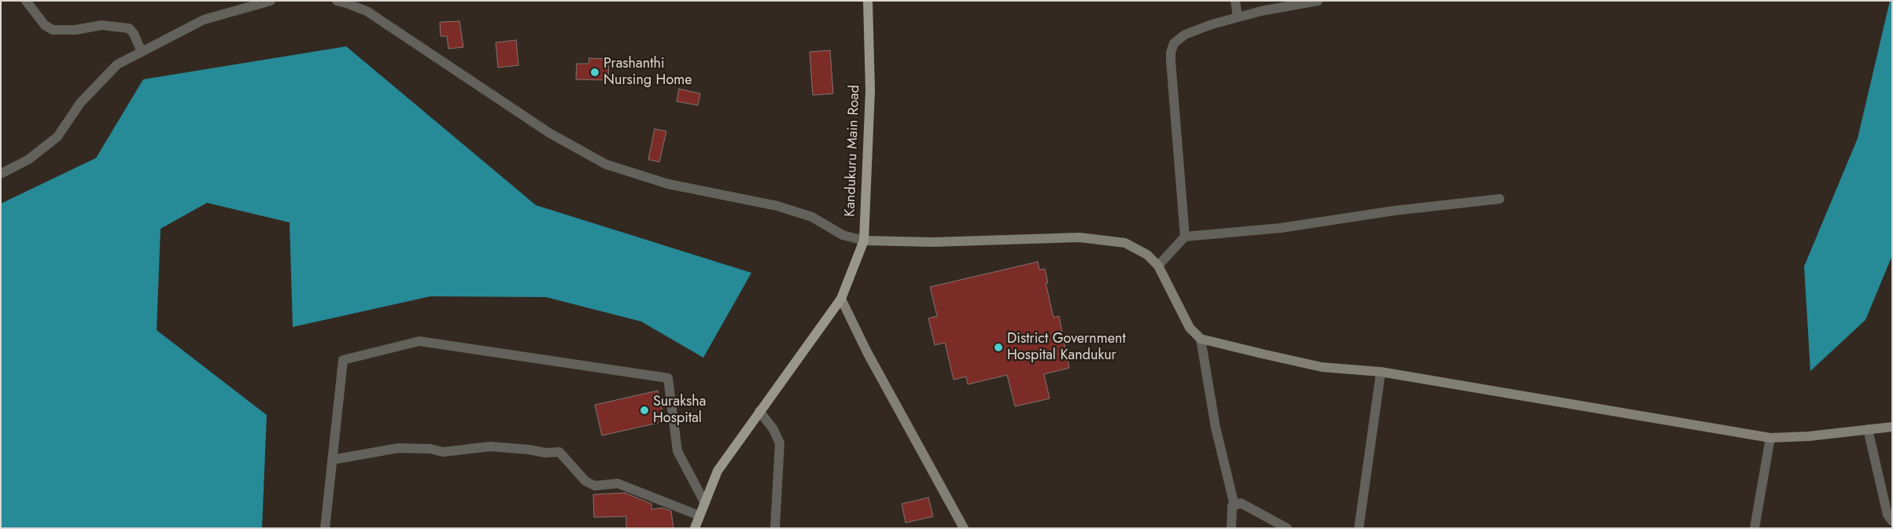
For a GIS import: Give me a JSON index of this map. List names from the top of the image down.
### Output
{
  "streets": {
    "main road": ["Kandukuru Main Road"]
  },
  "places": ["Prashanthi Nursing Home", "District Government Hospital Kandukur", "Suraksha Hospital"]
}
